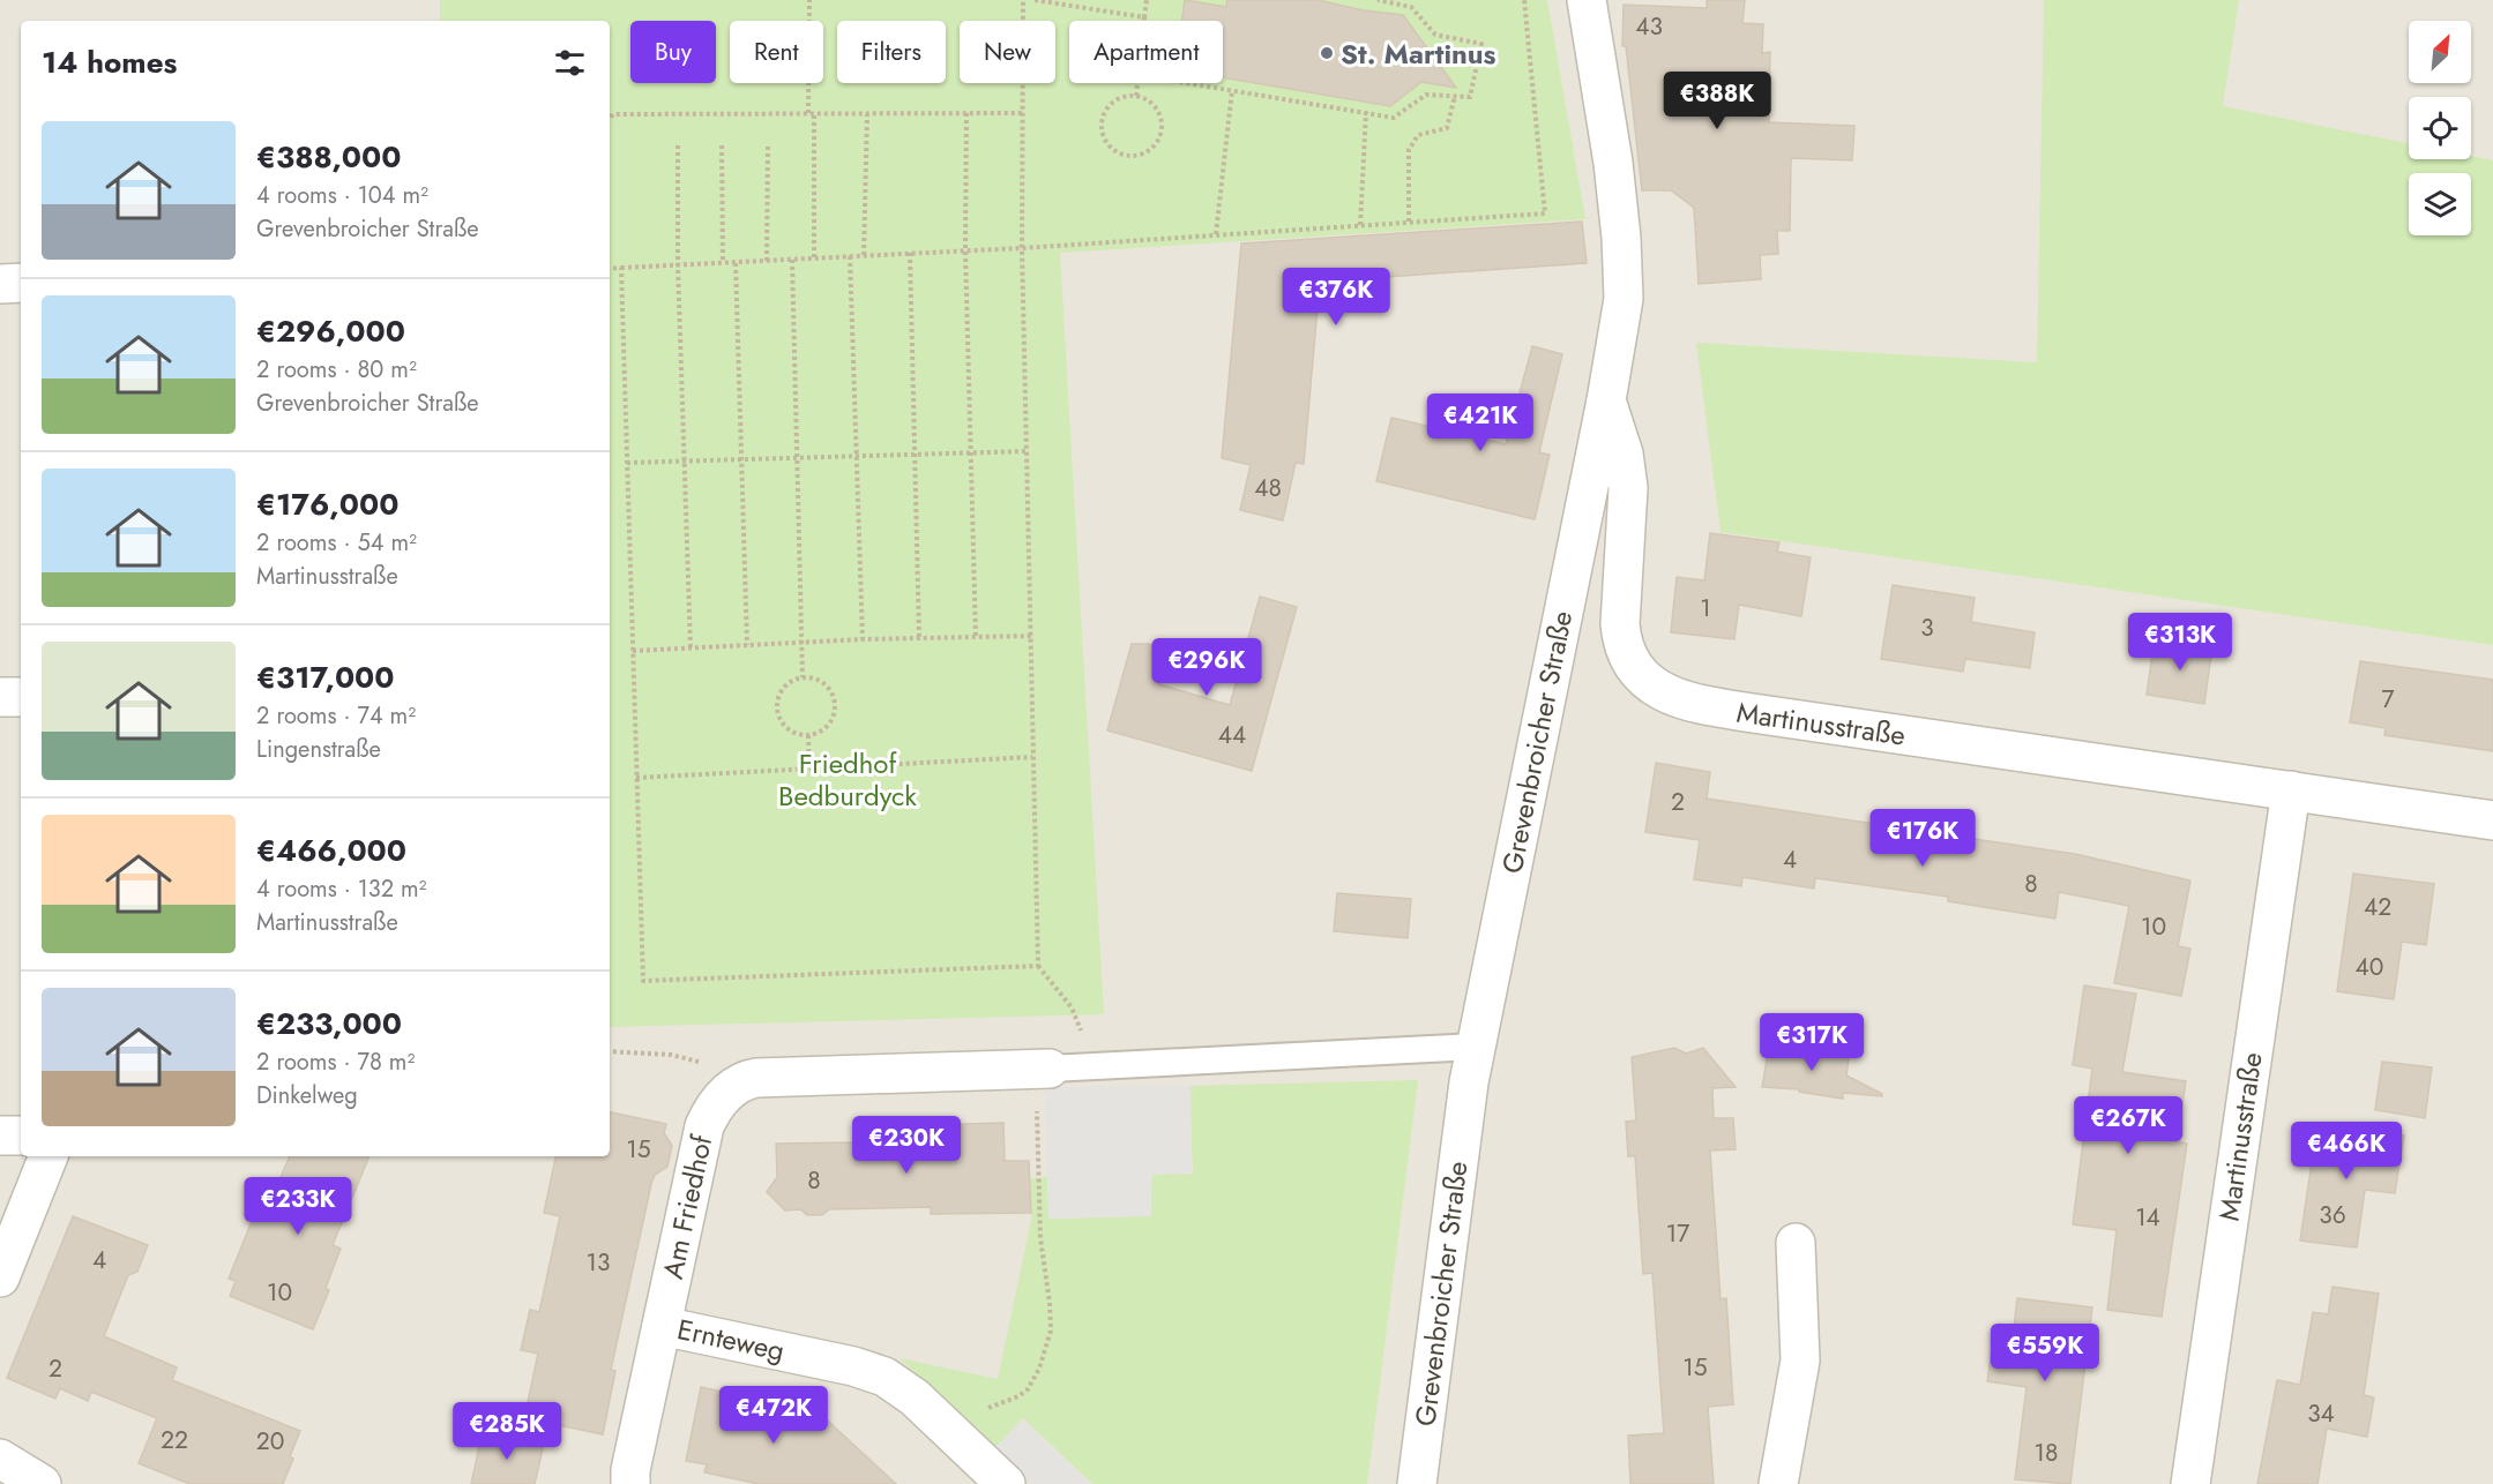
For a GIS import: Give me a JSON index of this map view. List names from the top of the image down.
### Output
{
  "streets": {
    "street": [
      "Martinusstraße",
      "Grevenbroicher Straße",
      "Am Friedhof",
      "Ernteweg"
    ]
  },
  "crossings": [
    ["Martinusstraße", "Grevenbroicher Straße"],
    ["Am Friedhof", "Ernteweg"]
  ],
  "parks": ["Friedhof Bedburdyck"],
  "places": ["St. Martinus"],
  "house_numbers": [
    "43",
    "48",
    "1",
    "3",
    "7",
    "44",
    "2",
    "4",
    "8",
    "42",
    "10",
    "40",
    "15",
    "8",
    "36",
    "14",
    "17",
    "4",
    "13",
    "10",
    "15",
    "2",
    "34",
    "22",
    "20",
    "18"
  ],
  "north": "top right",
  "page": {
    "chip": [
      "Buy",
      "Rent",
      "Filters",
      "New",
      "Apartment"
    ],
    "heading": "14 homes",
    "price": [
      "€388K",
      "€376K",
      "€421K",
      "€313K",
      "€296K",
      "€176K",
      "€317K",
      "€267K",
      "€230K",
      "€466K",
      "€233K",
      "€559K",
      "€472K",
      "€285K"
    ],
    "list": [
      {
        "name": "€388,000",
        "note": "4 rooms · 104 m² · Grevenbroicher Straße"
      },
      {
        "name": "€296,000",
        "note": "2 rooms · 80 m² · Grevenbroicher Straße"
      },
      {
        "name": "€176,000",
        "note": "2 rooms · 54 m² · Martinusstraße"
      },
      {
        "name": "€317,000",
        "note": "2 rooms · 74 m² · Lingenstraße"
      },
      {
        "name": "€466,000",
        "note": "4 rooms · 132 m² · Martinusstraße"
      },
      {
        "name": "€233,000",
        "note": "2 rooms · 78 m² · Dinkelweg"
      }
    ]
  }
}
